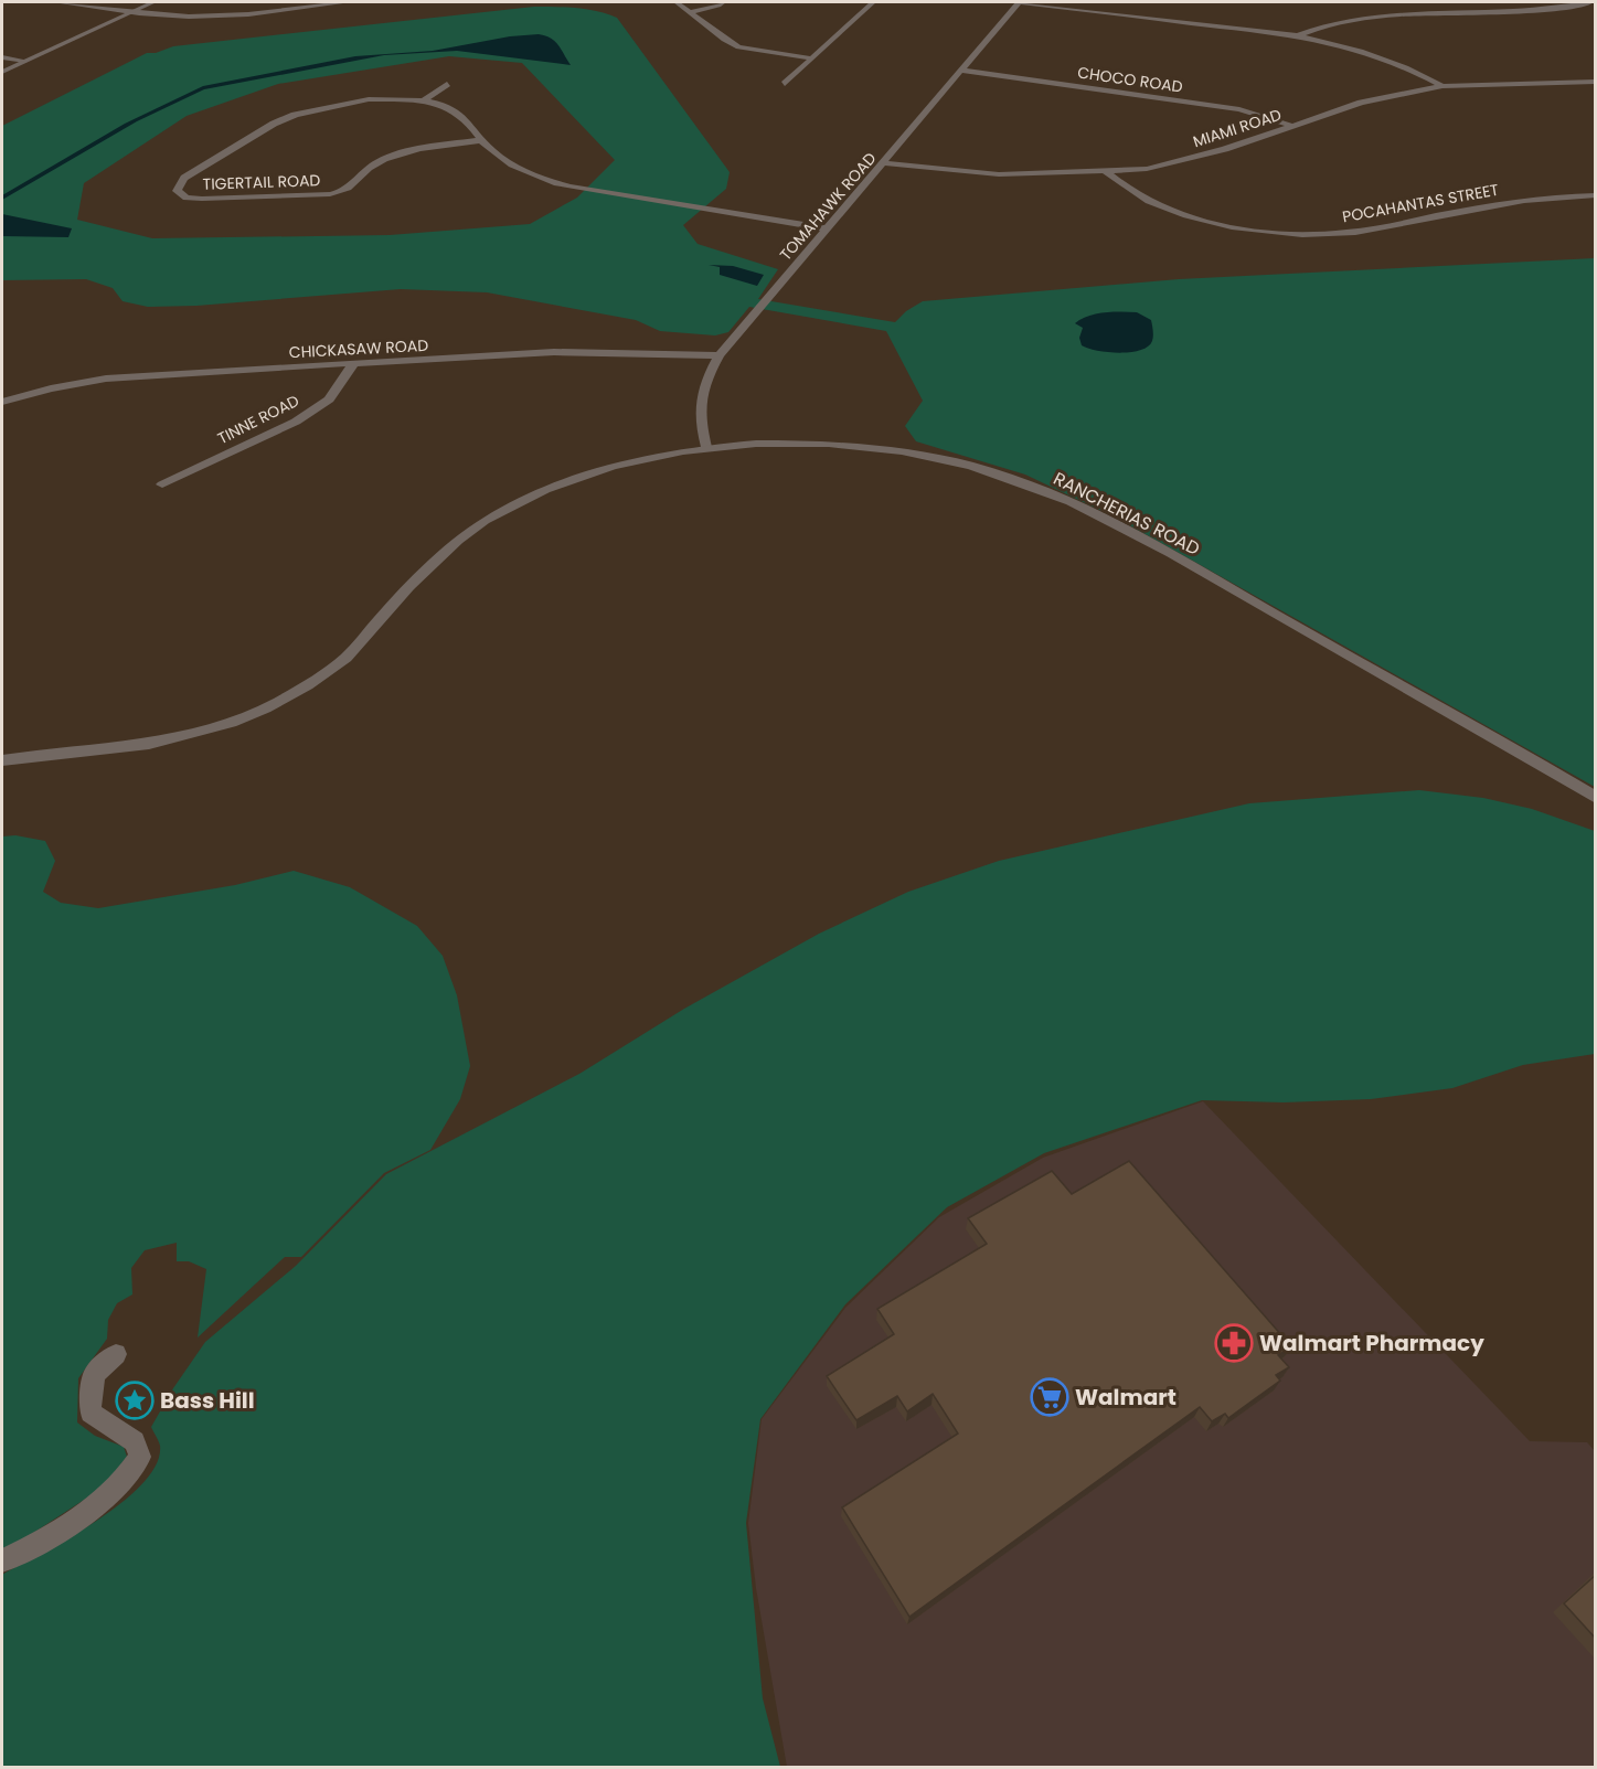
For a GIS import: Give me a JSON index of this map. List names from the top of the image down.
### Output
{
  "streets": {
    "street": [
      "CHOCO ROAD",
      "MIAMI ROAD",
      "TIGERTAIL ROAD",
      "POCAHANTAS STREET",
      "TOMAHAWK ROAD",
      "CHICKASAW ROAD",
      "TINNE ROAD",
      "RANCHERIAS ROAD"
    ]
  },
  "crossings": [
    ["CHOCO ROAD", "MIAMI ROAD"],
    ["CHOCO ROAD", "TOMAHAWK ROAD"],
    ["MIAMI ROAD", "POCAHANTAS STREET"],
    ["MIAMI ROAD", "TOMAHAWK ROAD"],
    ["TIGERTAIL ROAD", "TOMAHAWK ROAD"],
    ["TOMAHAWK ROAD", "CHICKASAW ROAD"],
    ["TOMAHAWK ROAD", "RANCHERIAS ROAD"],
    ["CHICKASAW ROAD", "TINNE ROAD"]
  ],
  "places": {
    "pharmacy": ["Walmart Pharmacy"],
    "supermarket": ["Walmart"],
    "place": ["Bass Hill"]
  }
}
